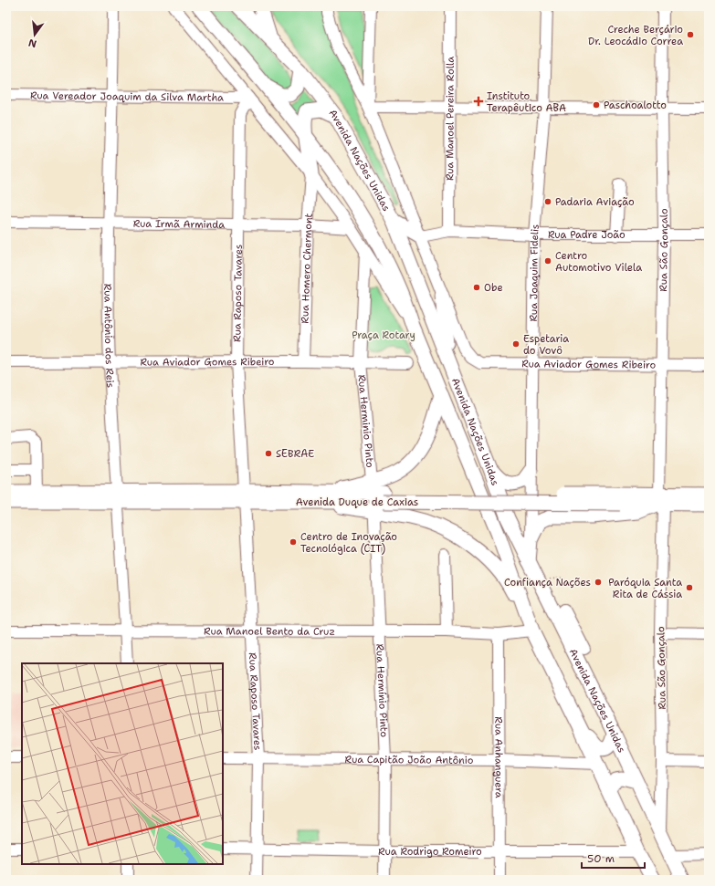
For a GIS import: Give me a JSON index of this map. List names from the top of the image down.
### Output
{
  "streets": {
    "main road": ["Avenida Nações Unidas", "Avenida Duque de Caxias"],
    "street": [
      "Rua Vereador Joaquim da Silva Martha",
      "Rua Manoel Pereira Rolla",
      "Rua Irmã Arminda",
      "Rua Padre João",
      "Rua São Gonçalo",
      "Rua Homero Chermont",
      "Rua Joaquim Fidelis",
      "Rua Raposo Tavares",
      "Rua Antônio dos Reis",
      "Rua Aviador Gomes Ribeiro",
      "Rua Herminio Pinto",
      "Rua Manoel Bento da Cruz",
      "Rua Hermínio Pinto",
      "Rua Anhanguera",
      "Rua Capitão João Antônio",
      "Rua Rodrigo Romeiro"
    ]
  },
  "crossings": [
    ["Rua Vereador Joaquim da Silva Martha", "Avenida Nações Unidas"],
    ["Rua Vereador Joaquim da Silva Martha", "Rua Raposo Tavares"],
    ["Rua Vereador Joaquim da Silva Martha", "Rua Antônio dos Reis"],
    ["Rua Manoel Pereira Rolla", "Rua Padre João"],
    ["Avenida Nações Unidas", "Rua Irmã Arminda"],
    ["Avenida Nações Unidas", "Rua Padre João"],
    ["Avenida Nações Unidas", "Rua São Gonçalo"],
    ["Avenida Nações Unidas", "Rua Homero Chermont"],
    ["Avenida Nações Unidas", "Rua Raposo Tavares"],
    ["Avenida Nações Unidas", "Rua Aviador Gomes Ribeiro"],
    ["Avenida Nações Unidas", "Rua Manoel Bento da Cruz"],
    ["Avenida Nações Unidas", "Rua Capitão João Antônio"],
    ["Avenida Nações Unidas", "Rua Rodrigo Romeiro"],
    ["Rua Irmã Arminda", "Rua Homero Chermont"],
    ["Rua Irmã Arminda", "Rua Raposo Tavares"],
    ["Rua Irmã Arminda", "Rua Antônio dos Reis"],
    ["Rua Padre João", "Rua São Gonçalo"],
    ["Rua Padre João", "Rua Joaquim Fidelis"],
    ["Rua São Gonçalo", "Rua Aviador Gomes Ribeiro"],
    ["Rua São Gonçalo", "Avenida Duque de Caxias"],
    ["Rua Homero Chermont", "Rua Aviador Gomes Ribeiro"],
    ["Rua Joaquim Fidelis", "Rua Aviador Gomes Ribeiro"],
    ["Rua Raposo Tavares", "Rua Aviador Gomes Ribeiro"],
    ["Rua Raposo Tavares", "Avenida Duque de Caxias"],
    ["Rua Raposo Tavares", "Rua Manoel Bento da Cruz"],
    ["Rua Raposo Tavares", "Rua Capitão João Antônio"],
    ["Rua Raposo Tavares", "Rua Rodrigo Romeiro"],
    ["Rua Antônio dos Reis", "Rua Aviador Gomes Ribeiro"],
    ["Rua Antônio dos Reis", "Avenida Duque de Caxias"],
    ["Rua Antônio dos Reis", "Rua Manoel Bento da Cruz"],
    ["Rua Aviador Gomes Ribeiro", "Rua Herminio Pinto"],
    ["Avenida Duque de Caxias", "Rua Hermínio Pinto"],
    ["Rua Manoel Bento da Cruz", "Rua Hermínio Pinto"],
    ["Rua Manoel Bento da Cruz", "Rua Anhanguera"],
    ["Rua Hermínio Pinto", "Rua Capitão João Antônio"],
    ["Rua Hermínio Pinto", "Rua Rodrigo Romeiro"],
    ["Rua Anhanguera", "Rua Capitão João Antônio"],
    ["Rua Anhanguera", "Rua Rodrigo Romeiro"]
  ],
  "parks": ["Praça Rotary"],
  "places": {
    "other": [
      "Creche Berçário Dr. Leocádio Correa",
      "Paschoalotto",
      "Padaria Aviação",
      "Centro Automotivo Vilela",
      "Obe",
      "Espetaria do Vovô",
      "SEBRAE",
      "Centro de Inovação Tecnológica (CIT)",
      "Confiança Nações",
      "Paróquia Santa Rita de Cássia"
    ],
    "health": ["Instituto Terapêutico ABA"]
  },
  "scale_bar": "50 m",
  "north": "bottom"
}
